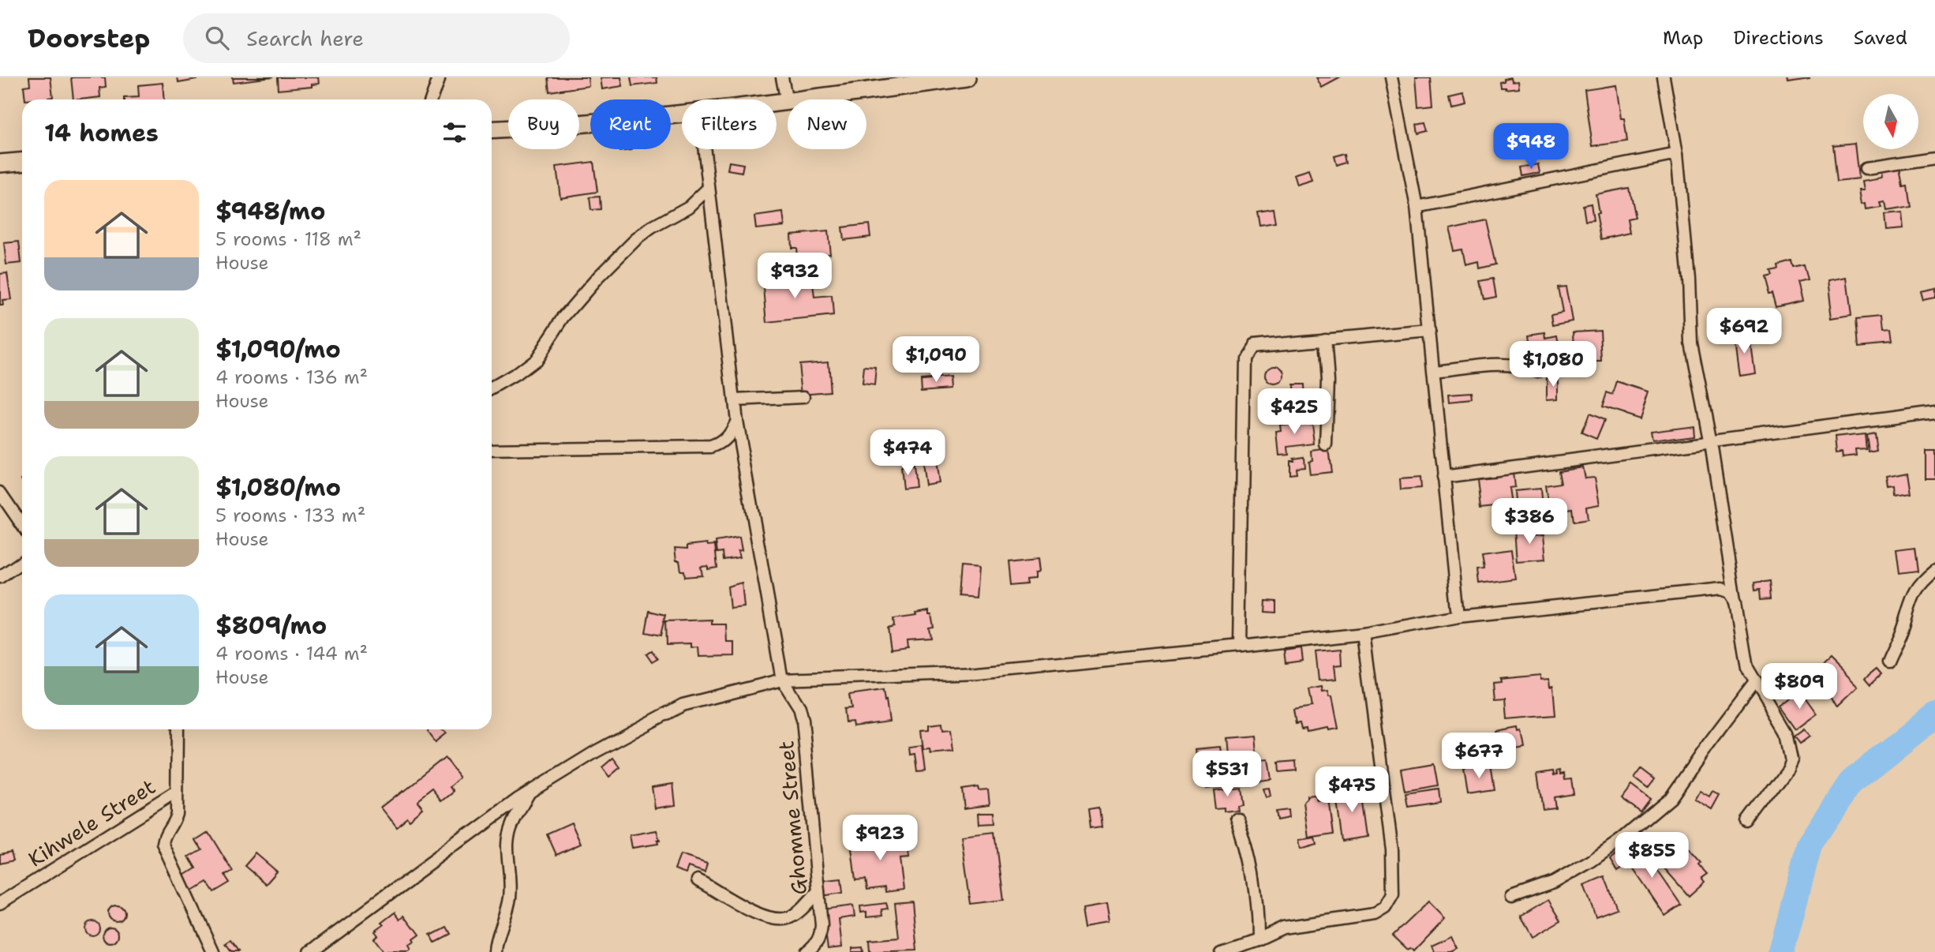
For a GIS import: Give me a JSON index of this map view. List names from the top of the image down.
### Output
{
  "streets": {
    "street": ["Ghomme Street", "Kihwele Street"]
  },
  "north": "bottom",
  "page": {
    "header": "Doorstep",
    "search": "Search here",
    "nav": ["Map", "Directions", "Saved"],
    "chip": [
      "Buy",
      "Rent",
      "Filters",
      "New"
    ],
    "heading": "14 homes",
    "price": [
      "$948",
      "$932",
      "$692",
      "$1,090",
      "$1,080",
      "$425",
      "$474",
      "$386",
      "$809",
      "$677",
      "$531",
      "$475",
      "$923",
      "$855"
    ],
    "list": [
      {
        "name": "$948/mo",
        "note": "5 rooms · 118 m² · House"
      },
      {
        "name": "$1,090/mo",
        "note": "4 rooms · 136 m² · House"
      },
      {
        "name": "$1,080/mo",
        "note": "5 rooms · 133 m² · House"
      },
      {
        "name": "$809/mo",
        "note": "4 rooms · 144 m² · House"
      }
    ]
  }
}
